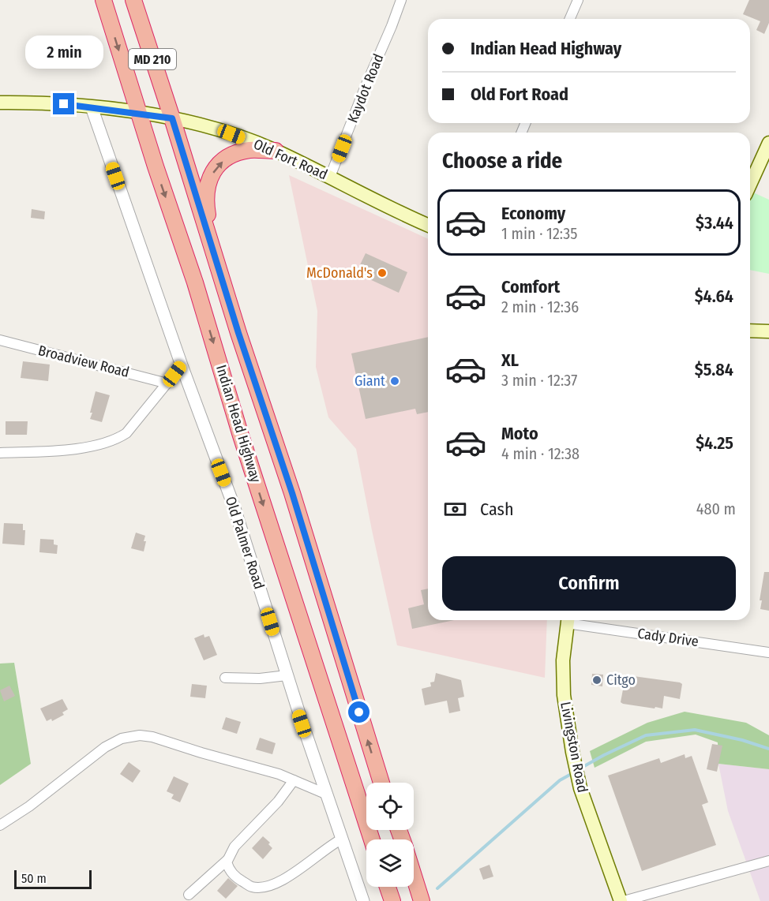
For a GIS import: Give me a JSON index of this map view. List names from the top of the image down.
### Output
{
  "streets": {
    "highway": ["MD 210", "Indian Head Highway"],
    "main road": ["Old Fort Road", "Livingston Road"],
    "street": [
      "Kaydot Road",
      "Broadview Road",
      "Old Palmer Road",
      "Cady Drive"
    ]
  },
  "crossings": [
    ["Kaydot Road", "Old Fort Road"],
    ["Old Fort Road", "Indian Head Highway"],
    ["Old Fort Road", "Old Palmer Road"]
  ],
  "places": ["McDonald's", "Giant", "Citgo"],
  "scale_bar": "50 m",
  "page": {
    "banner": ["Indian Head Highway", "Old Fort Road"],
    "bubble": "2 min",
    "heading": "Choose a ride",
    "list": [
      {
        "name": "Economy",
        "note": "1 min · 12:35",
        "value": "$3.44"
      },
      {
        "name": "Comfort",
        "note": "2 min · 12:36",
        "value": "$4.64"
      },
      {
        "name": "XL",
        "note": "3 min · 12:37",
        "value": "$5.84"
      },
      {
        "name": "Moto",
        "note": "4 min · 12:38",
        "value": "$4.25"
      }
    ],
    "pay": ["Cash", "480 m"],
    "buttons": "Confirm",
    "scale": "50 m"
  }
}
